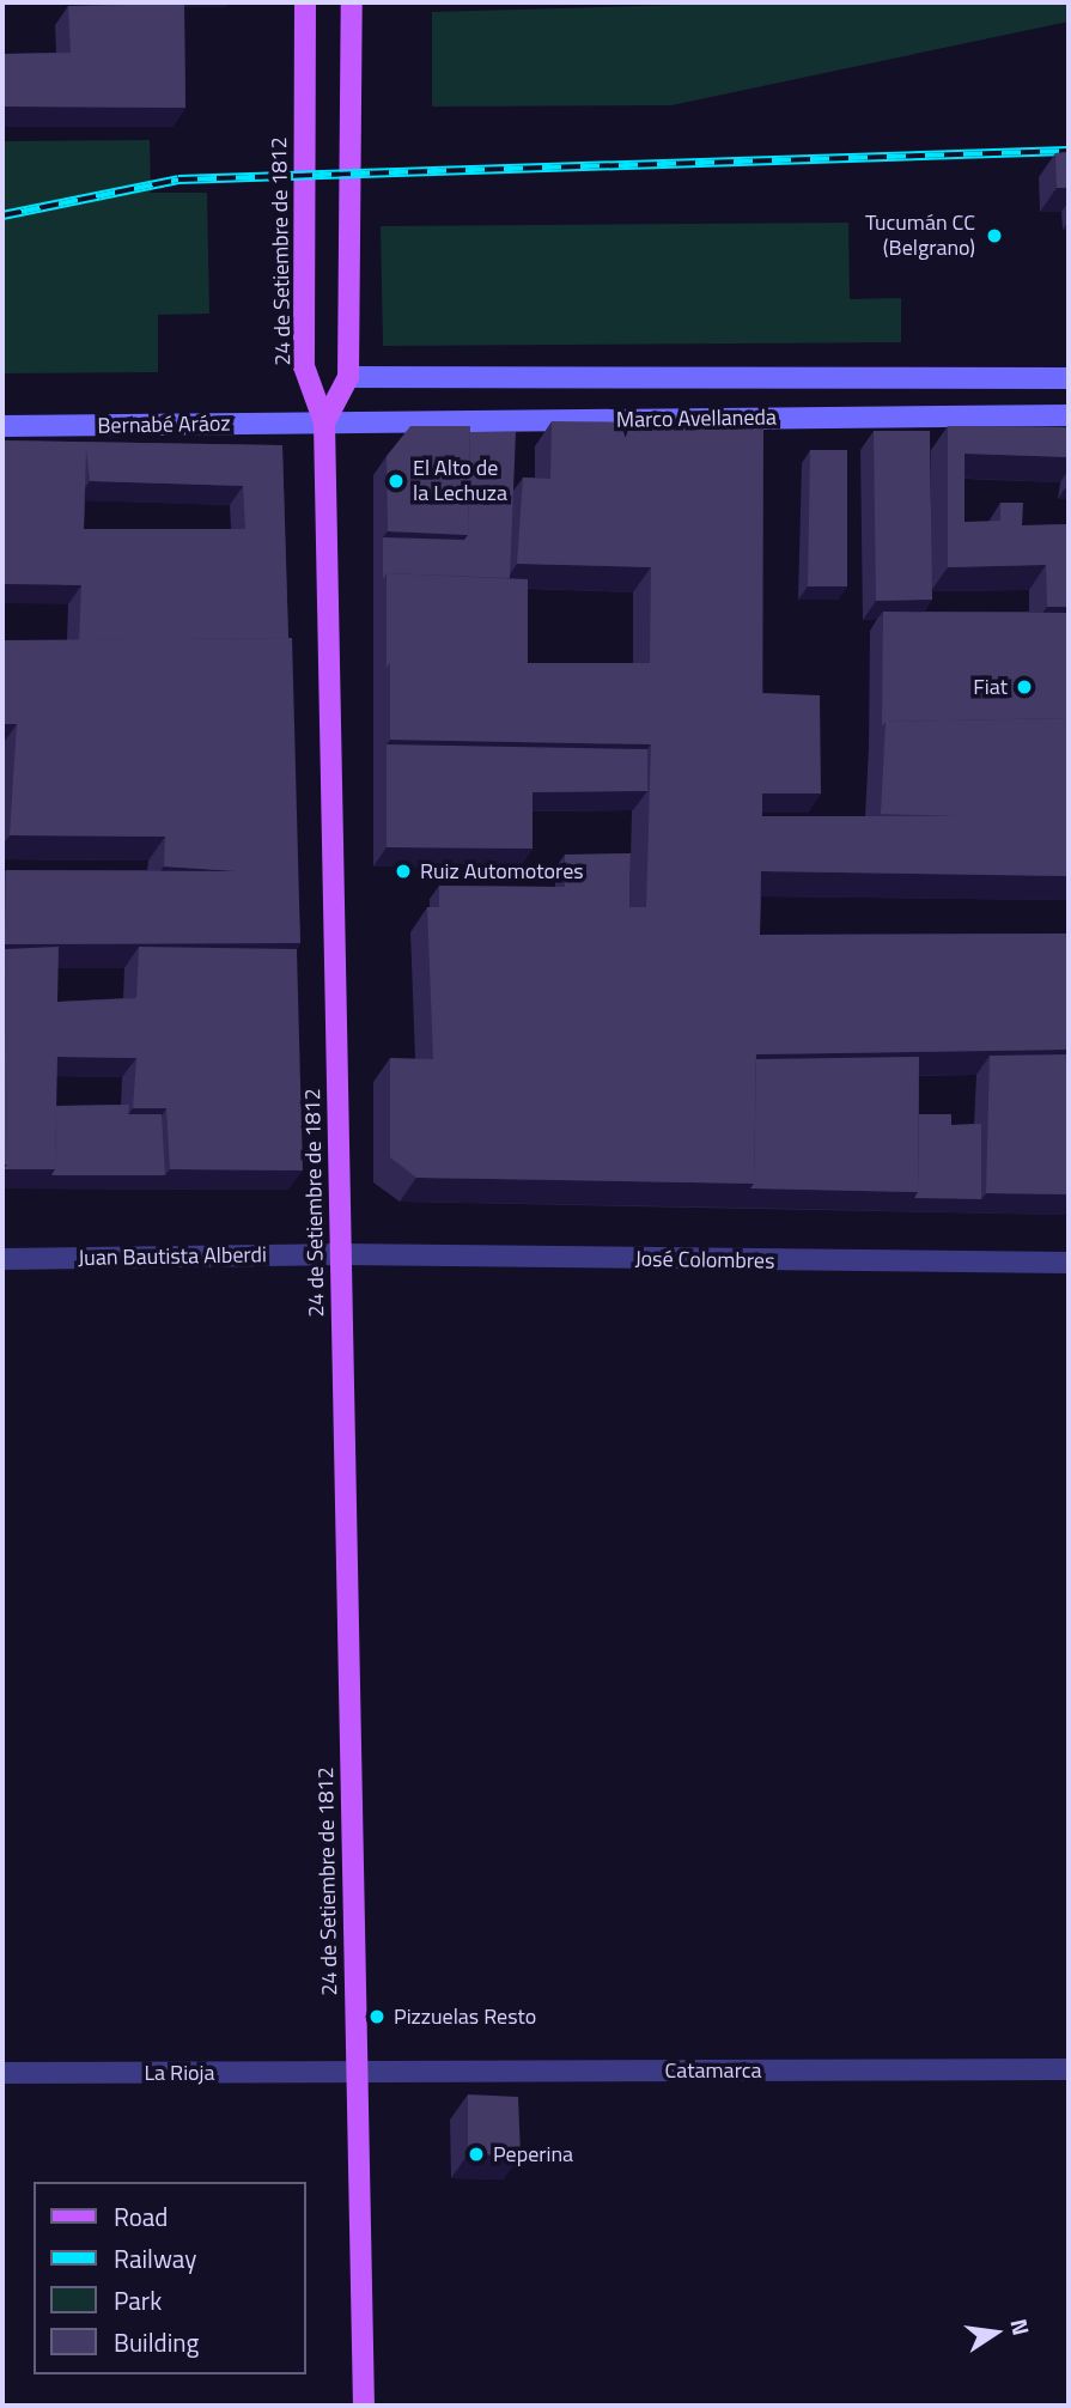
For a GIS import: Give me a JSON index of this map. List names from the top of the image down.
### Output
{
  "streets": {
    "main road": ["24 de Setiembre de 1812"],
    "street": [
      "Marco Avellaneda",
      "Bernabé Aráoz",
      "Juan Bautista Alberdi",
      "José Colombres",
      "Catamarca",
      "La Rioja"
    ]
  },
  "crossings": [
    ["24 de Setiembre de 1812", "Marco Avellaneda"],
    ["24 de Setiembre de 1812", "Bernabé Aráoz"],
    ["24 de Setiembre de 1812", "Juan Bautista Alberdi"],
    ["24 de Setiembre de 1812", "José Colombres"],
    ["24 de Setiembre de 1812", "Catamarca"],
    ["24 de Setiembre de 1812", "La Rioja"],
    ["Marco Avellaneda", "Bernabé Aráoz"],
    ["Juan Bautista Alberdi", "José Colombres"],
    ["Catamarca", "La Rioja"]
  ],
  "places": [
    "Tucumán CC (Belgrano)",
    "El Alto de la Lechuza",
    "Fiat",
    "Ruiz Automotores",
    "Pizzuelas Resto",
    "Peperina"
  ],
  "legend": [
    "Road",
    "Railway",
    "Park",
    "Building"
  ],
  "north": "right"
}
